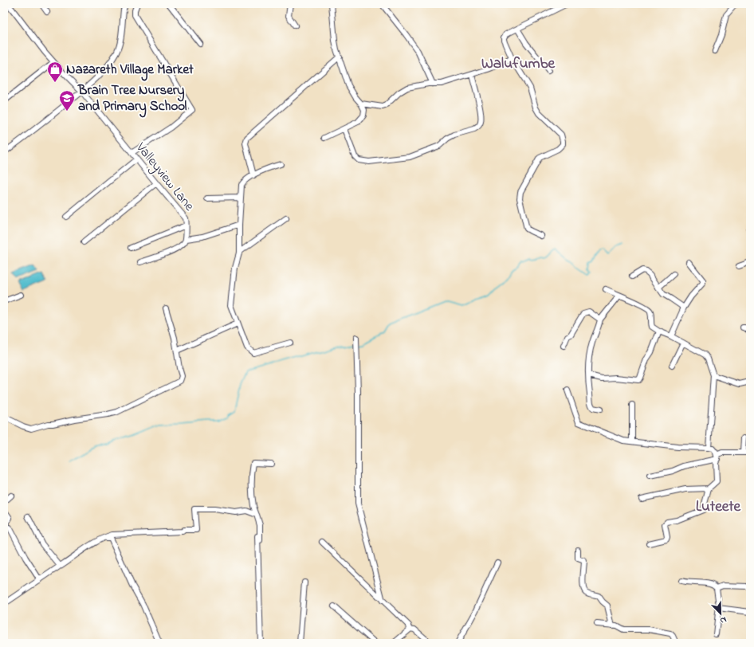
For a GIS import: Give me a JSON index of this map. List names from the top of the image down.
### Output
{
  "streets": {
    "street": ["Valleyview Lane"]
  },
  "districts": ["Walufumbe", "Luteete"],
  "places": {
    "shop": ["Nazareth Village Market"],
    "school or university": ["Brain Tree Nursery and Primary School"]
  },
  "north": "bottom right"
}
